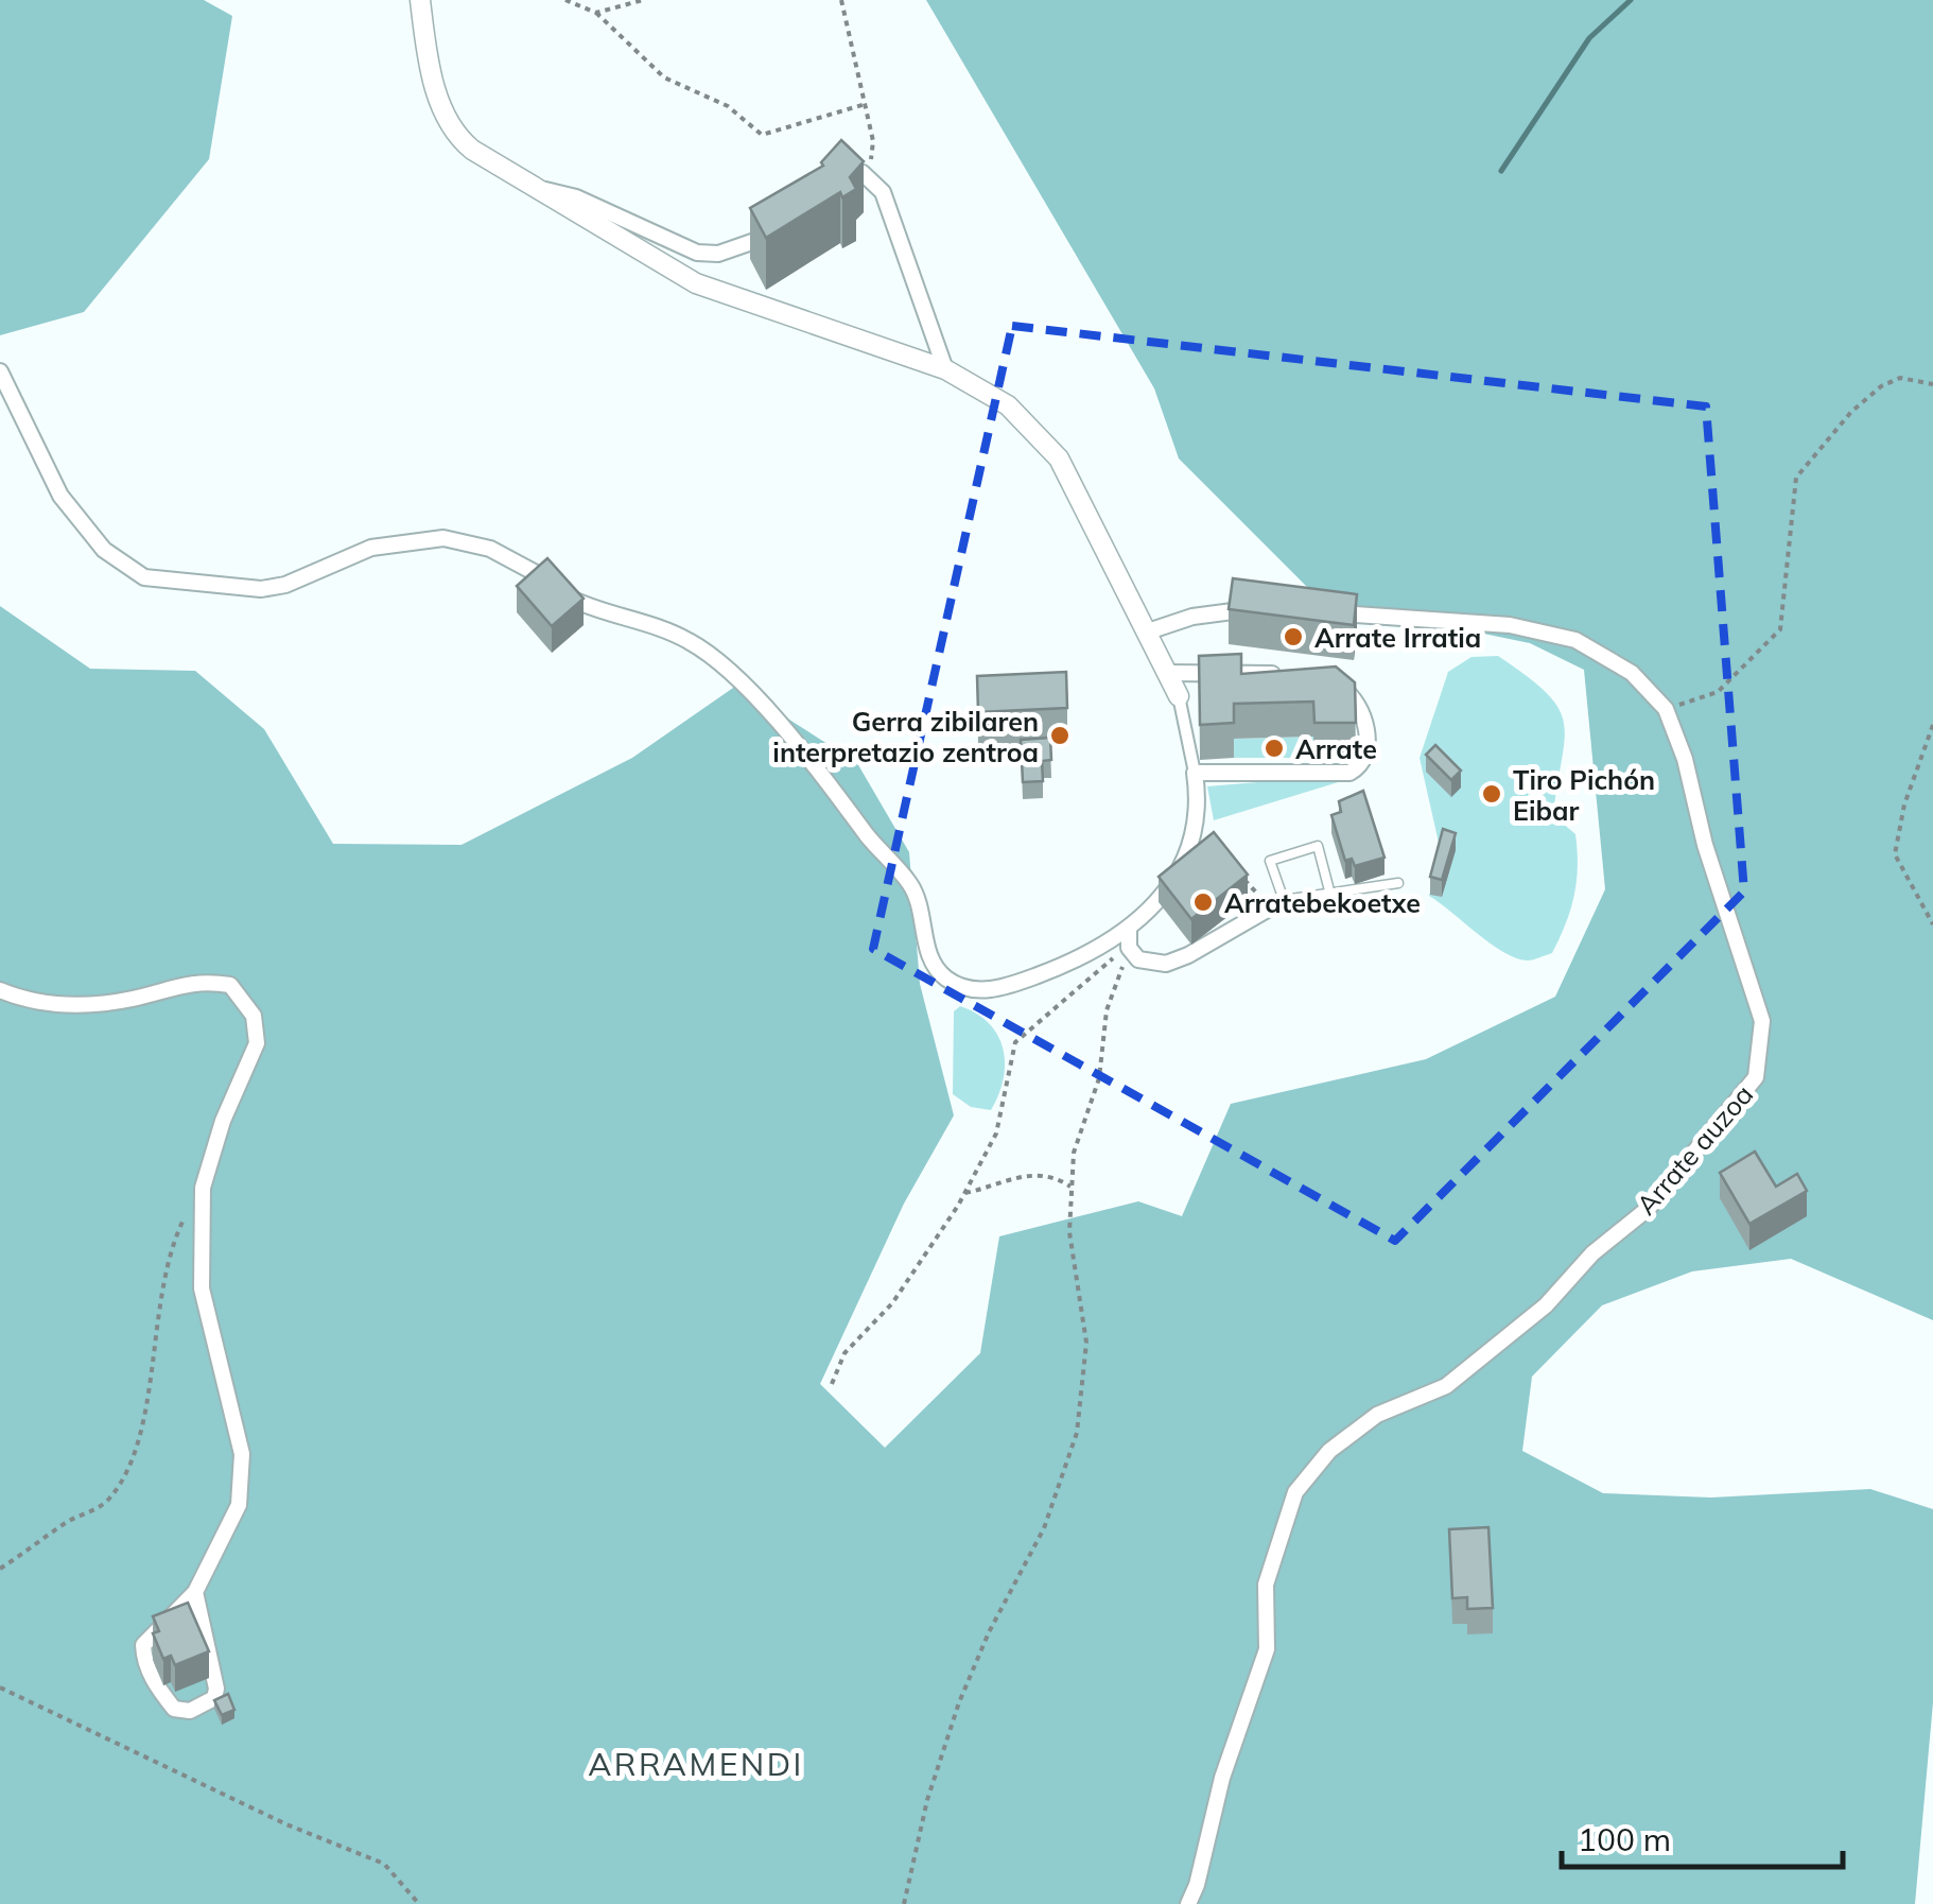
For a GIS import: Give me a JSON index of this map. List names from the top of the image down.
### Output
{
  "streets": {
    "street": ["Arrate auzoa"]
  },
  "districts": ["ARRAMENDI"],
  "places": [
    "Arrate Irratia",
    "Gerra zibilaren interpretazio zentroa",
    "Arrate",
    "Tiro Pichón Eibar",
    "Arratebekoetxe"
  ],
  "scale_bar": "100 m"
}
